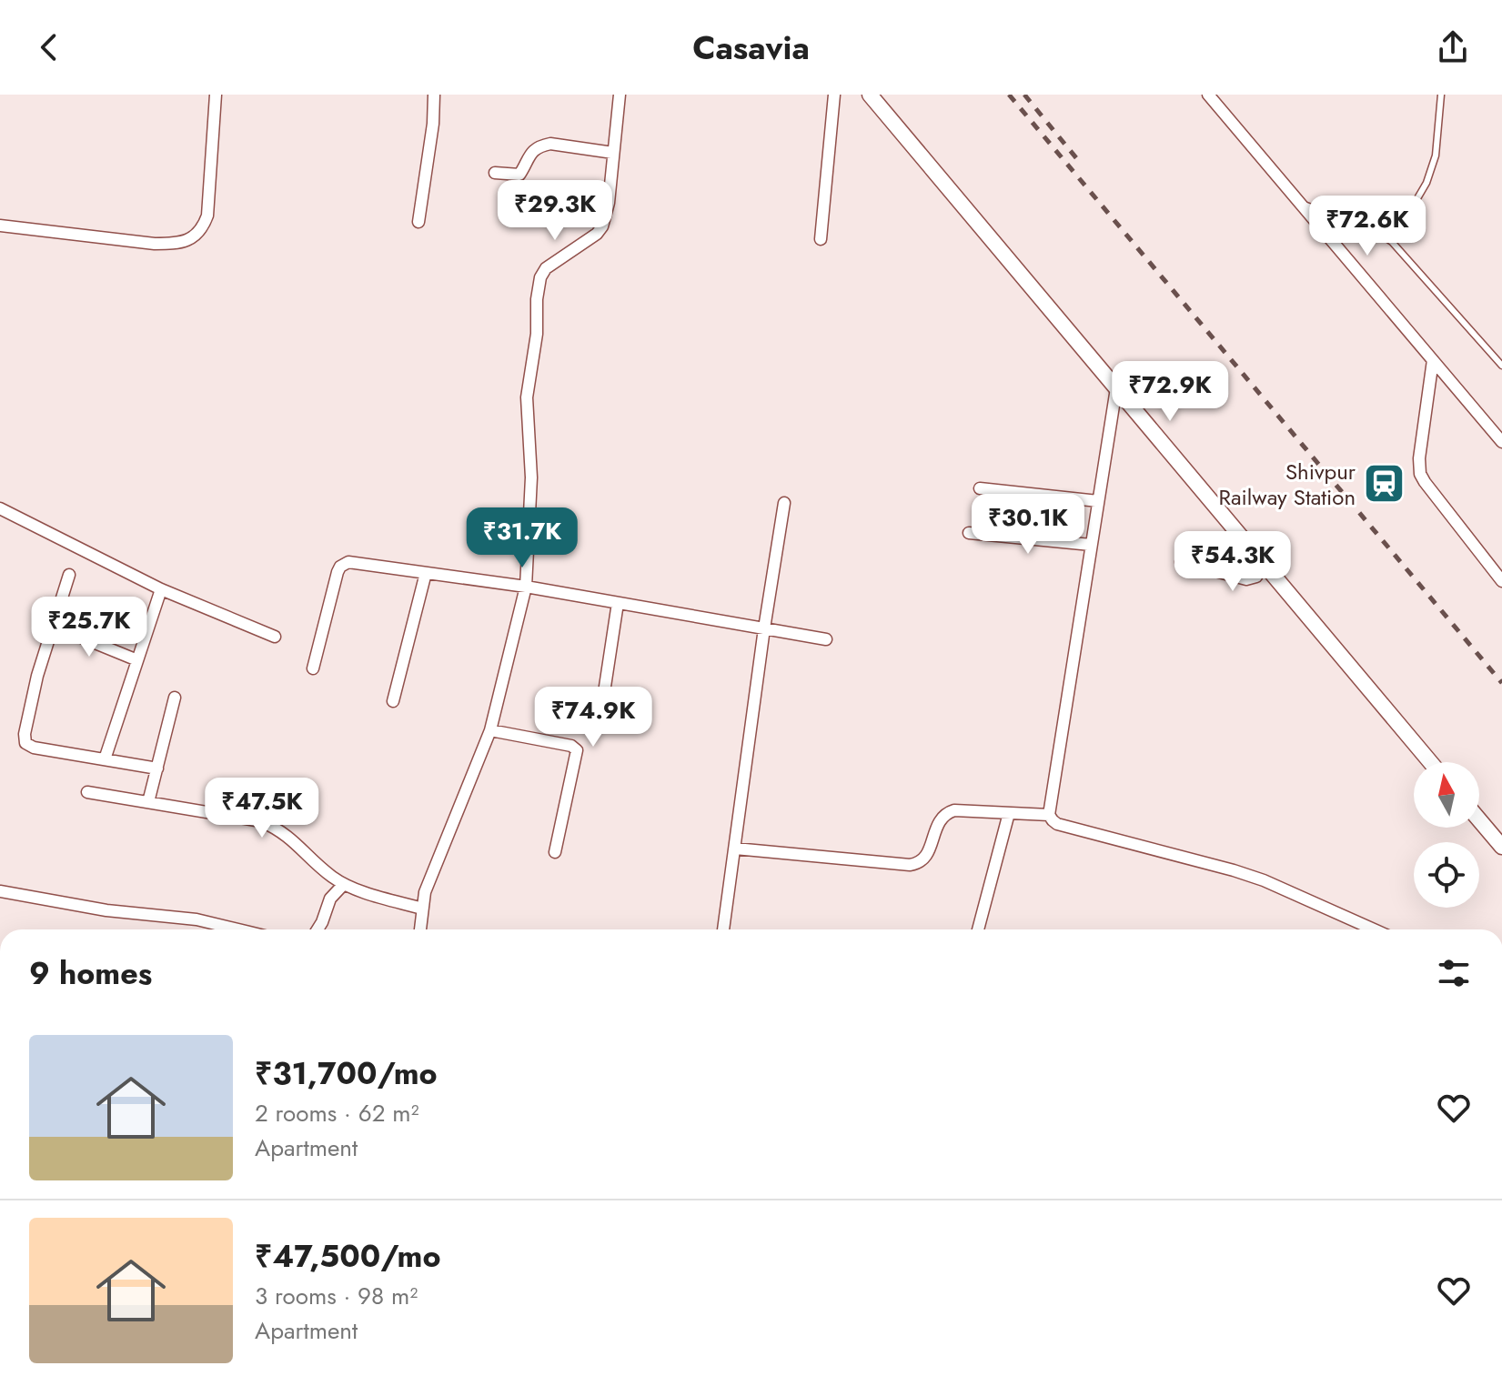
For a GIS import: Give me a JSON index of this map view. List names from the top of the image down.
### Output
{
  "places": {
    "station": ["Shivpur Railway Station"]
  },
  "north": "top",
  "page": {
    "header": "Casavia",
    "price": [
      "₹29.3K",
      "₹72.6K",
      "₹72.9K",
      "₹30.1K",
      "₹31.7K",
      "₹54.3K",
      "₹25.7K",
      "₹74.9K",
      "₹47.5K"
    ],
    "heading": "9 homes",
    "list": [
      {
        "name": "₹31,700/mo",
        "note": "2 rooms · 62 m² · Apartment"
      },
      {
        "name": "₹47,500/mo",
        "note": "3 rooms · 98 m² · Apartment"
      }
    ]
  }
}
